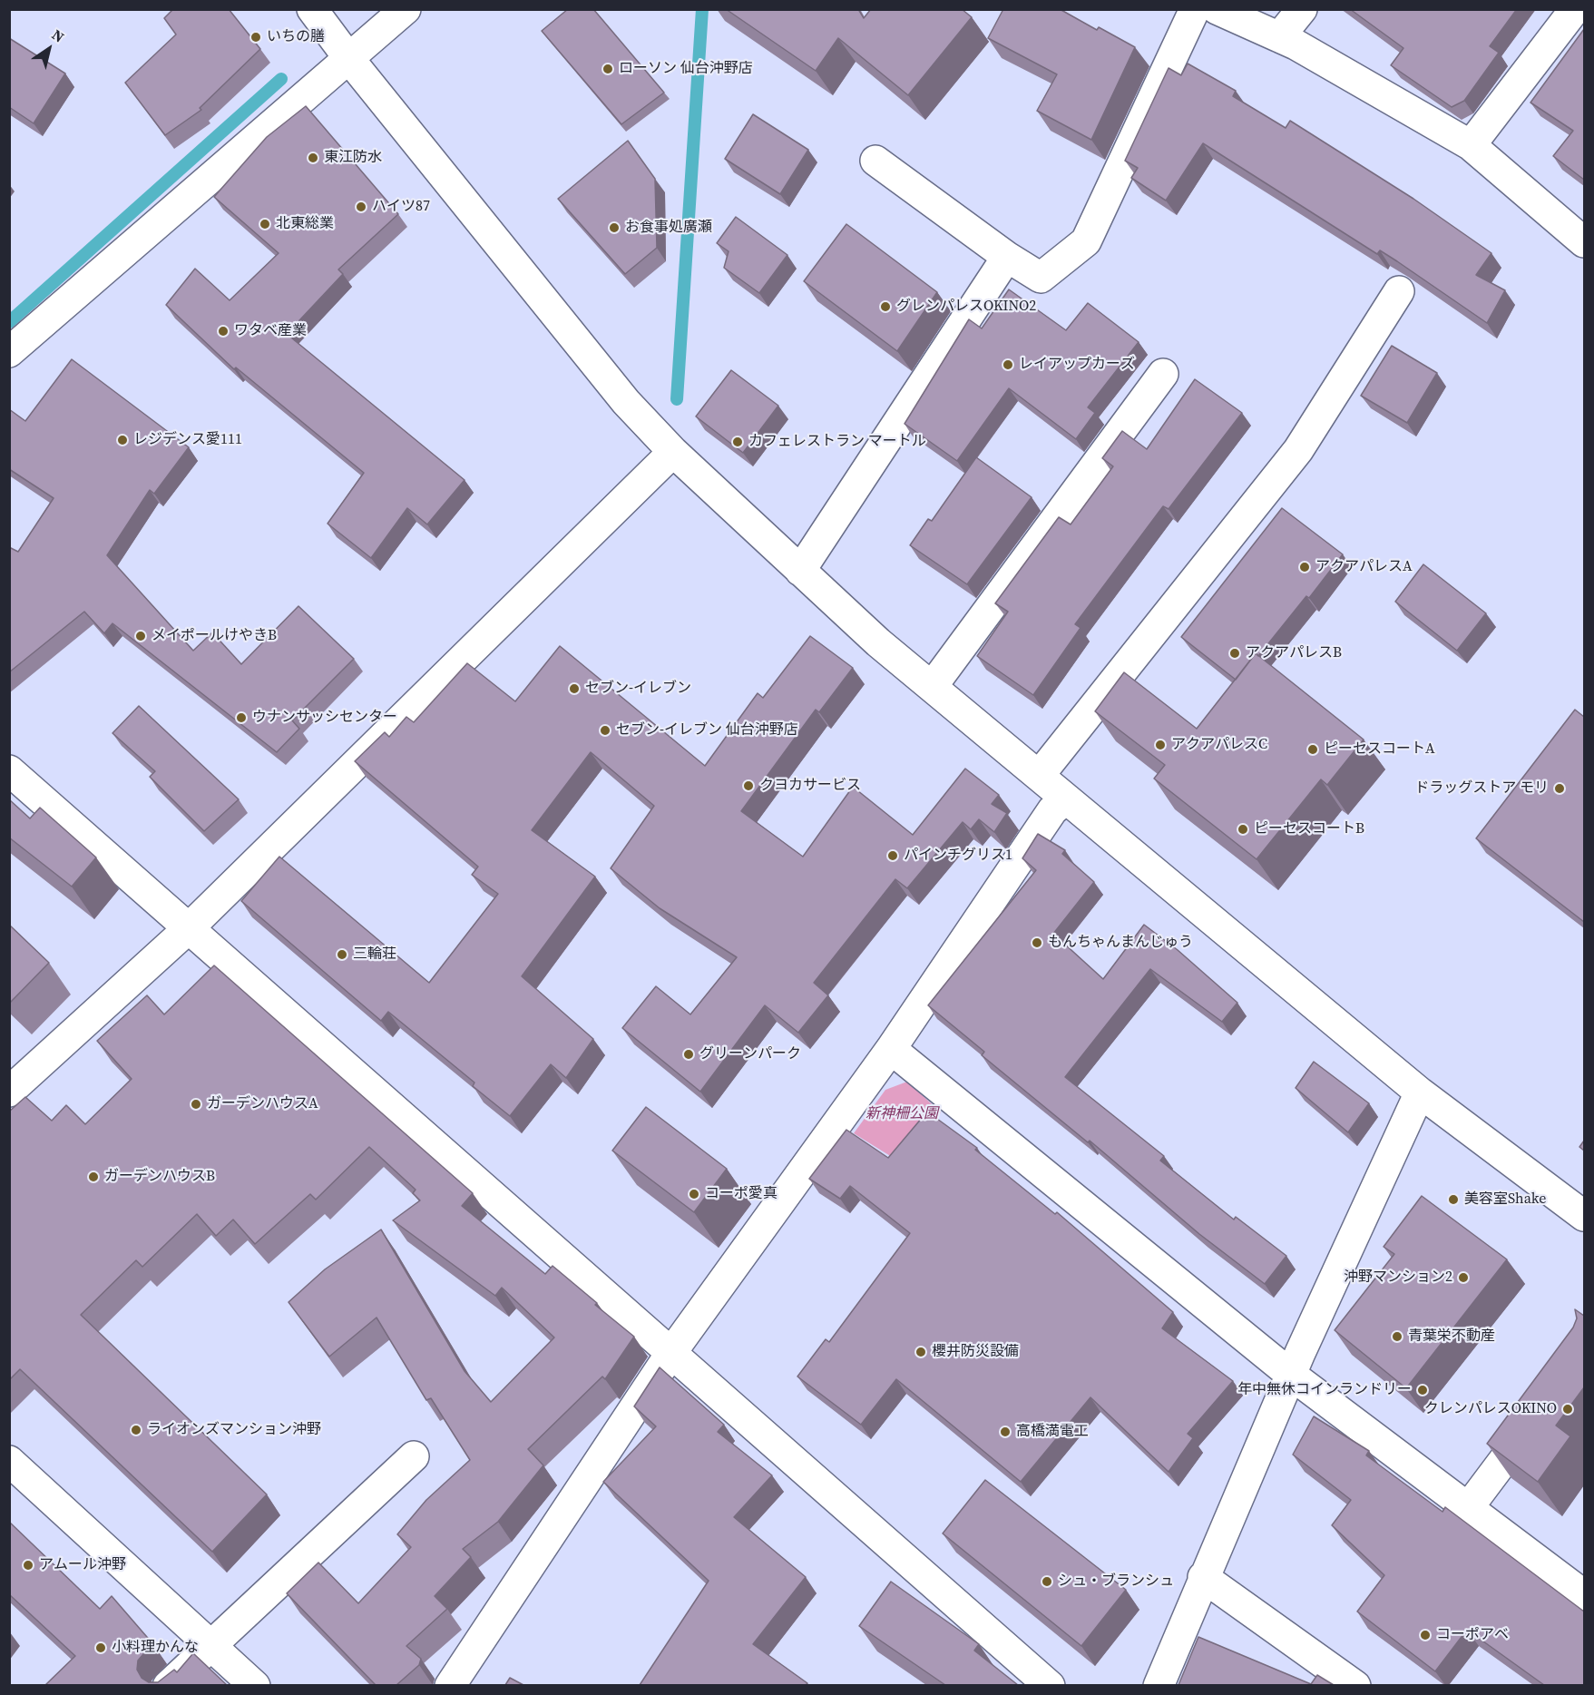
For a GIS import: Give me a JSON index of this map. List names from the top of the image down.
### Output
{
  "parks": ["新神柵公園"],
  "places": [
    "いちの膳",
    "ローソン 仙台沖野店",
    "東江防水",
    "ハイツ87",
    "北東総業",
    "お食事処廣瀬",
    "グレンパレスOKINO2",
    "ワタベ産業",
    "レイアップカーズ",
    "レジデンス愛111",
    "カフェレストラン マートル",
    "アクアパレスA",
    "メイポールけやきB",
    "アクアパレスB",
    "セブン-イレブン",
    "ウナンサッシセンター",
    "セブン-イレブン 仙台沖野店",
    "アクアパレスC",
    "ピーセスコートA",
    "クヨカサービス",
    "ドラッグストア モリ",
    "ピーセスコートB",
    "パインチグリス1",
    "もんちゃんまんじゅう",
    "三輪荘",
    "グリーンパーク",
    "ガーデンハウスA",
    "ガーデンハウスB",
    "コーポ愛真",
    "美容室Shake",
    "沖野マンション2",
    "青葉栄不動産",
    "櫻井防災設備",
    "年中無休コインランドリー",
    "クレンパレスOKINO",
    "ライオンズマンション沖野",
    "高橋満電工",
    "アムール沖野",
    "シュ・ブランシュ",
    "コーポアベ",
    "小料理かんな"
  ],
  "north": "top right"
}
